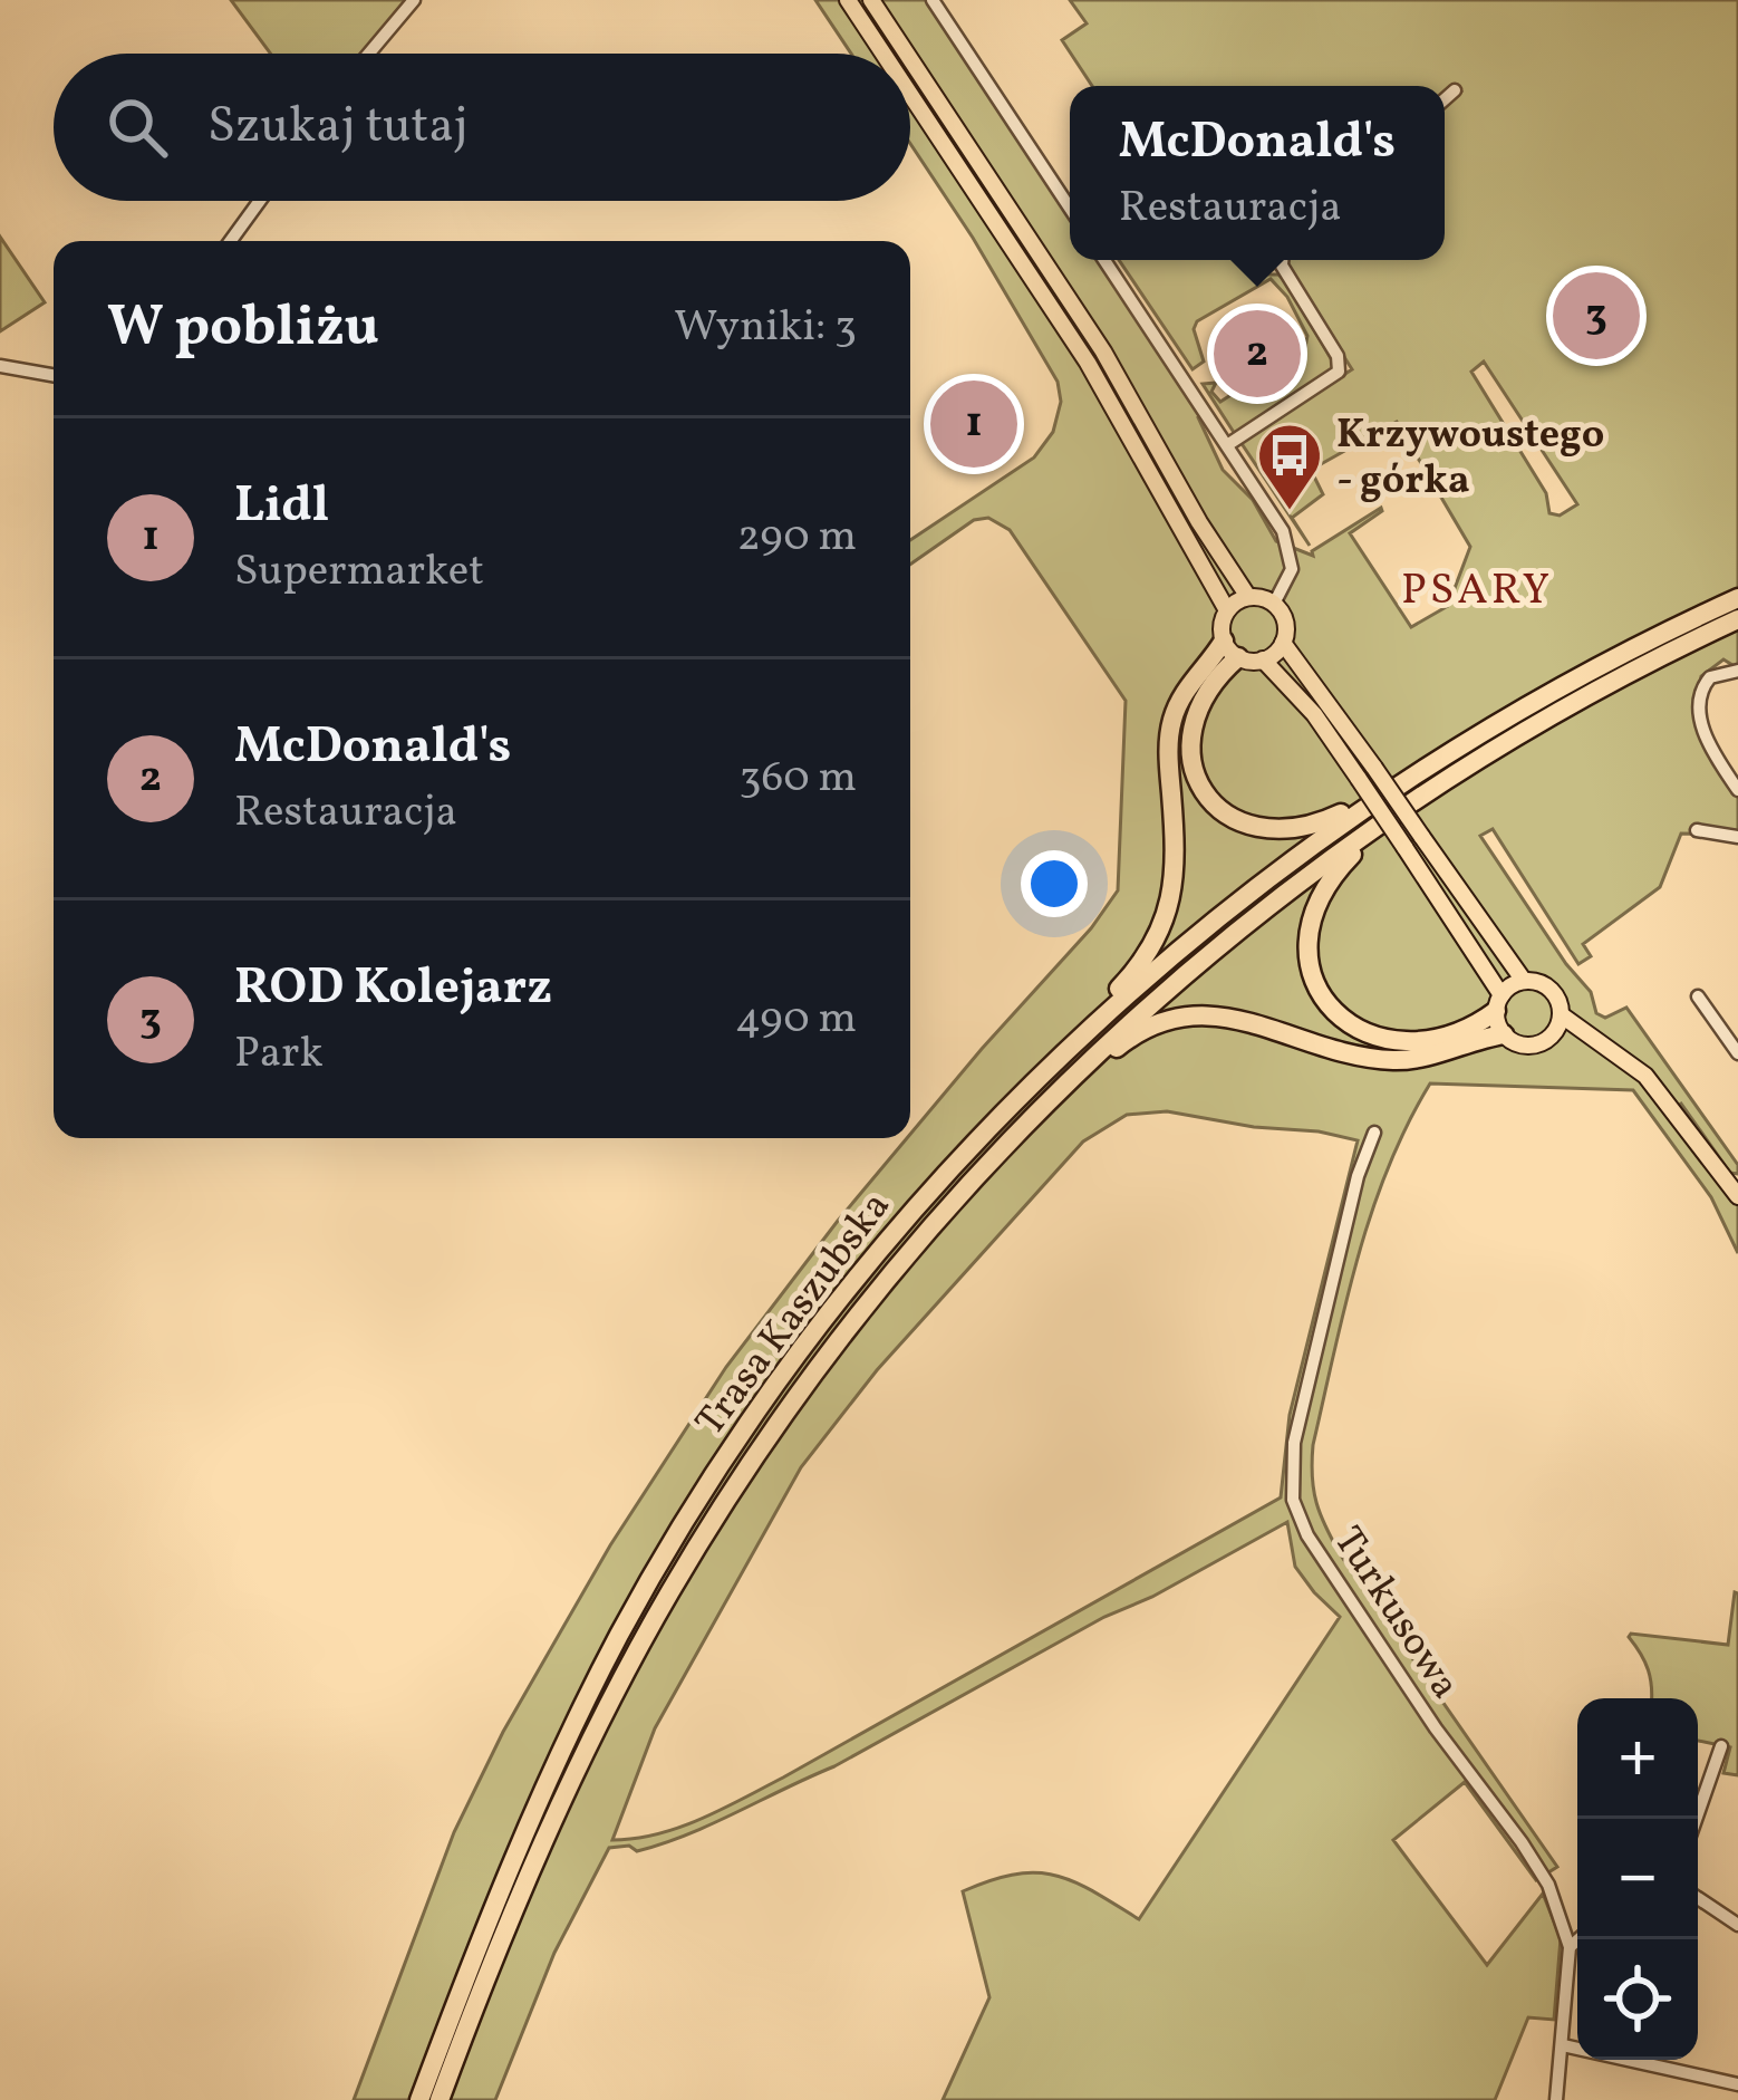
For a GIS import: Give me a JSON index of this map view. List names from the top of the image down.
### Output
{
  "streets": {
    "highway": ["Trasa Kaszubska"],
    "street": ["Turkusowa"]
  },
  "districts": ["PSARY"],
  "places": {
    "bus stop": ["Krzywoustego - górka"]
  },
  "page": {
    "search": "Szukaj tutaj",
    "popup": ["McDonald's", "Restauracja"],
    "heading": ["W pobliżu", "Wyniki: 3"],
    "pins": ["3", "2", "1"],
    "list": [
      {
        "mark": "1",
        "name": "Lidl",
        "note": "Supermarket",
        "value": "290 m"
      },
      {
        "mark": "2",
        "name": "McDonald's",
        "note": "Restauracja",
        "value": "360 m"
      },
      {
        "mark": "3",
        "name": "ROD Kolejarz",
        "note": "Park",
        "value": "490 m"
      }
    ],
    "map_buttons": ["+", "−"]
  }
}
